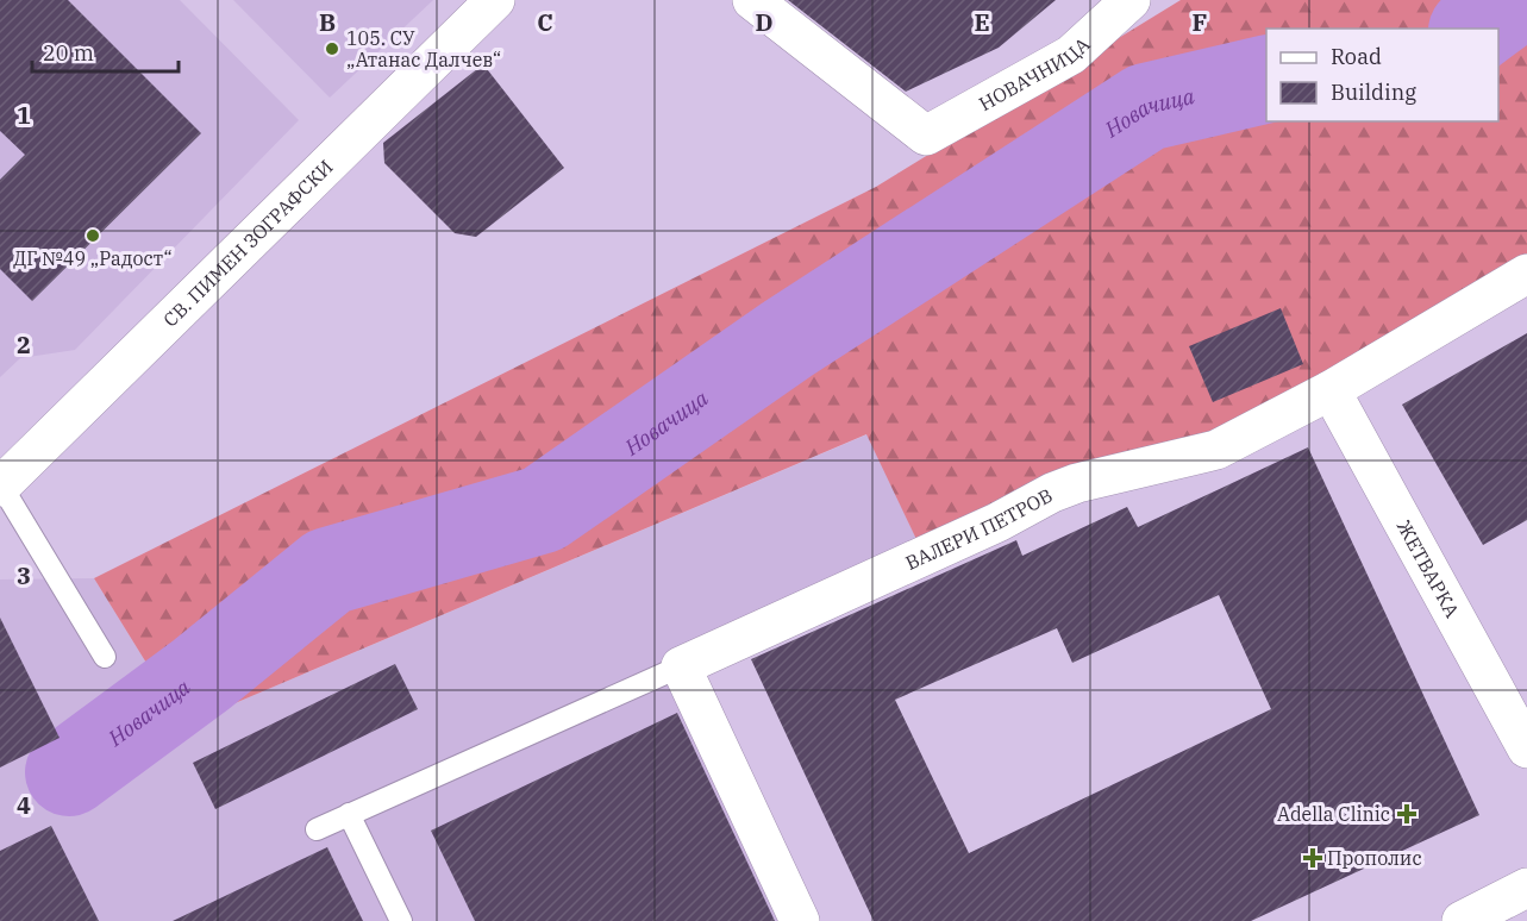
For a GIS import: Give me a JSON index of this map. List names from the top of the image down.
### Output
{
  "streets": {
    "street": [
      "НОВАЧНИЦА",
      "СВ. ПИМЕН ЗОГРАФСКИ",
      "ВАЛЕРИ ПЕТРОВ",
      "ЖЕТВАРКА"
    ]
  },
  "crossings": [
    ["ВАЛЕРИ ПЕТРОВ", "ЖЕТВАРКА"]
  ],
  "water": ["Новачица"],
  "places": {
    "other": ["105. СУ „Атанас Далчев“", "ДГ №49 „Радост“"],
    "health": ["Adella Clinic", "Прополис"]
  },
  "legend": ["Road", "Building"],
  "scale_bar": "20 m",
  "grid": {
    "columns": [
      "B",
      "C",
      "D",
      "E",
      "F"
    ],
    "rows": [
      "1",
      "2",
      "3",
      "4"
    ]
  }
}
